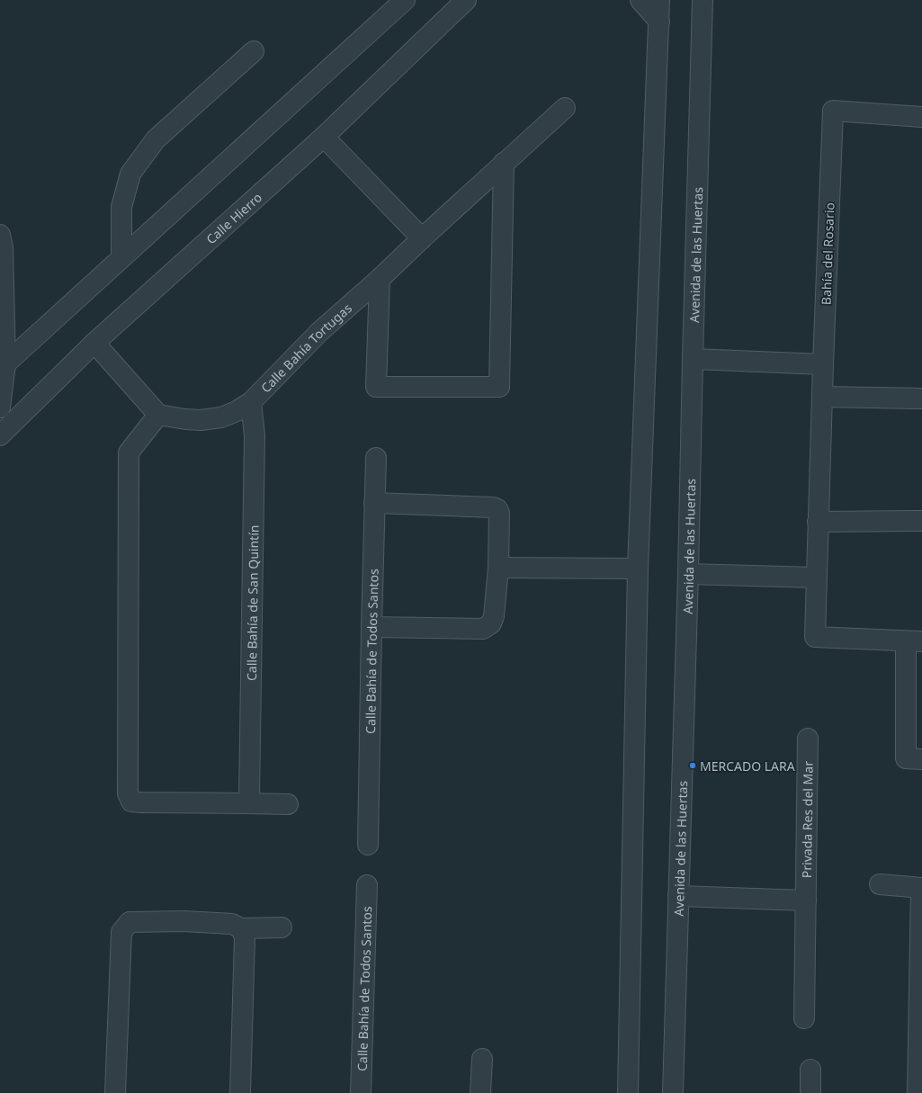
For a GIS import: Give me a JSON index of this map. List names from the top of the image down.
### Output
{
  "streets": {
    "street": [
      "Calle Hierro",
      "Bahía del Rosario",
      "Avenida de las Huertas",
      "Calle Bahía Tortugas",
      "Calle Bahía de San Quintín",
      "Calle Bahía de Todos Santos",
      "Privada Res del Mar"
    ]
  },
  "crossings": [
    ["Calle Bahía Tortugas", "Calle Bahía de San Quintín"]
  ],
  "places": ["MERCADO LARA"]
}
